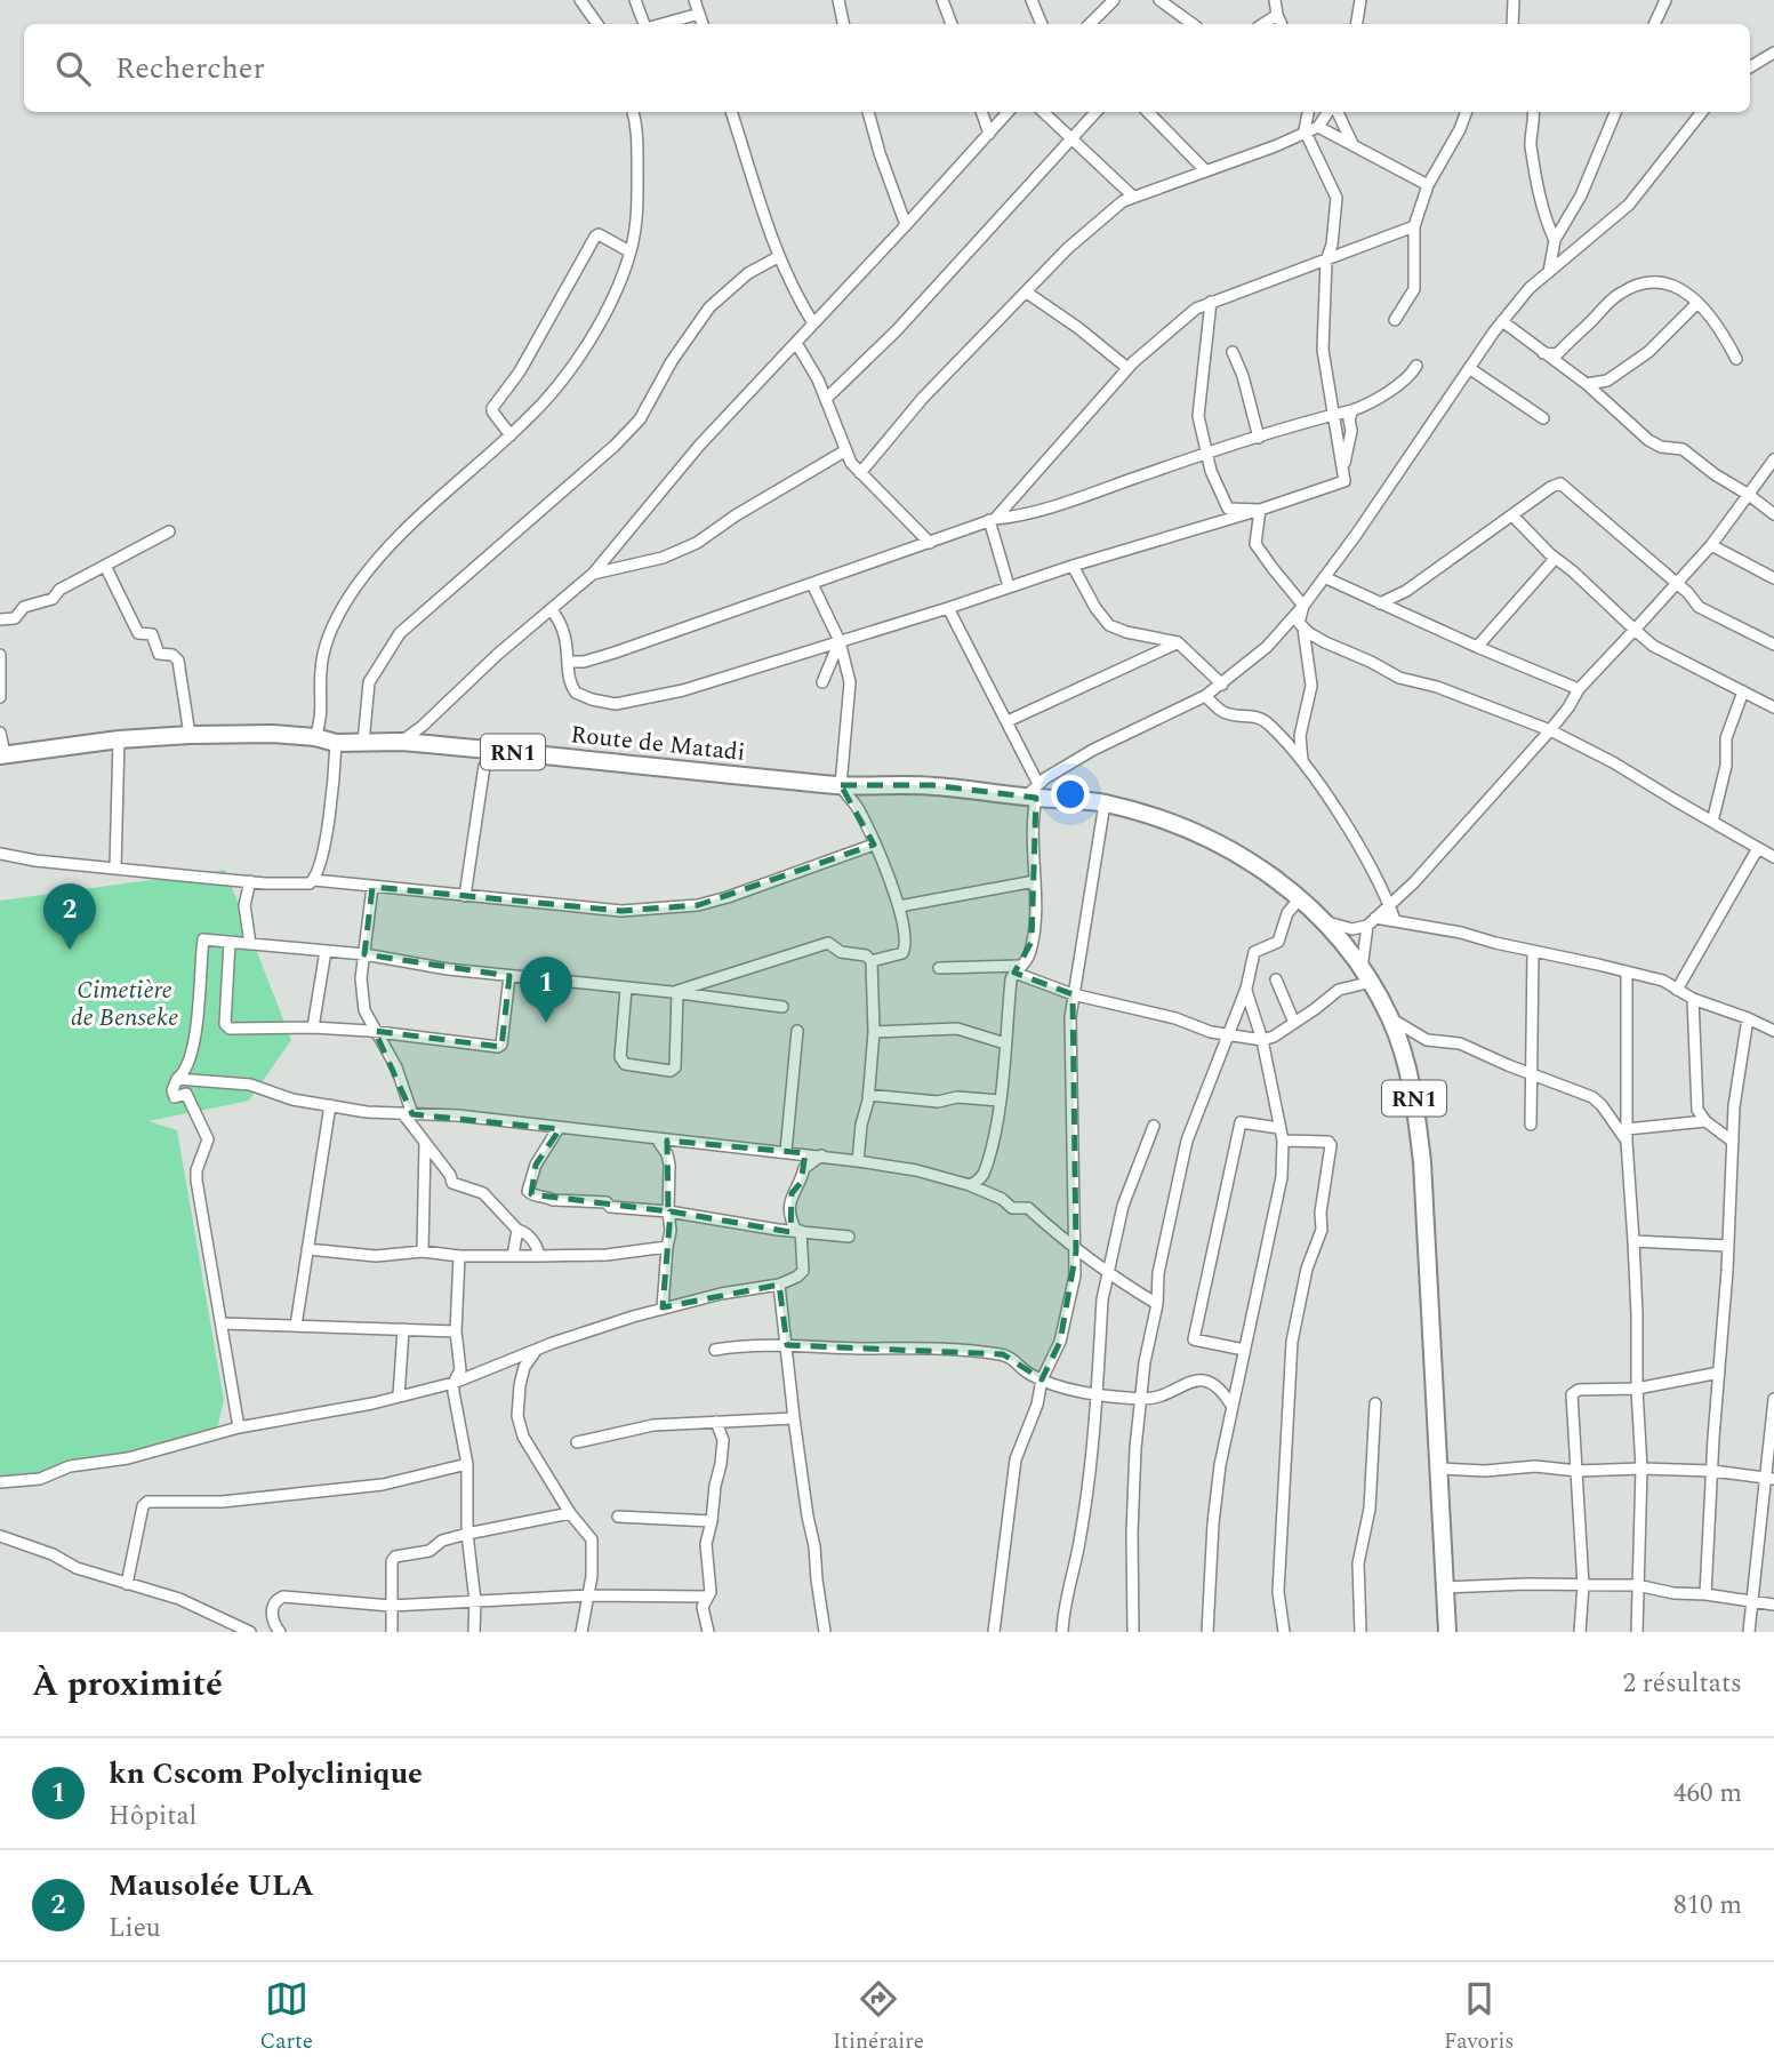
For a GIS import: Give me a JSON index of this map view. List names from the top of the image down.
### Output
{
  "streets": {
    "highway": ["Route de Matadi", "RN1"]
  },
  "crossings": [
    ["Route de Matadi", "RN1"]
  ],
  "parks": ["Cimetière de Benseke"],
  "page": {
    "search": "Rechercher",
    "pins": ["2", "1"],
    "heading": ["À proximité", "2 résultats"],
    "list": [
      {
        "mark": "1",
        "name": "kn Cscom Polyclinique",
        "note": "Hôpital",
        "value": "460 m"
      },
      {
        "mark": "2",
        "name": "Mausolée ULA",
        "note": "Lieu",
        "value": "810 m"
      }
    ],
    "nav": ["Carte", "Itinéraire", "Favoris"]
  }
}
